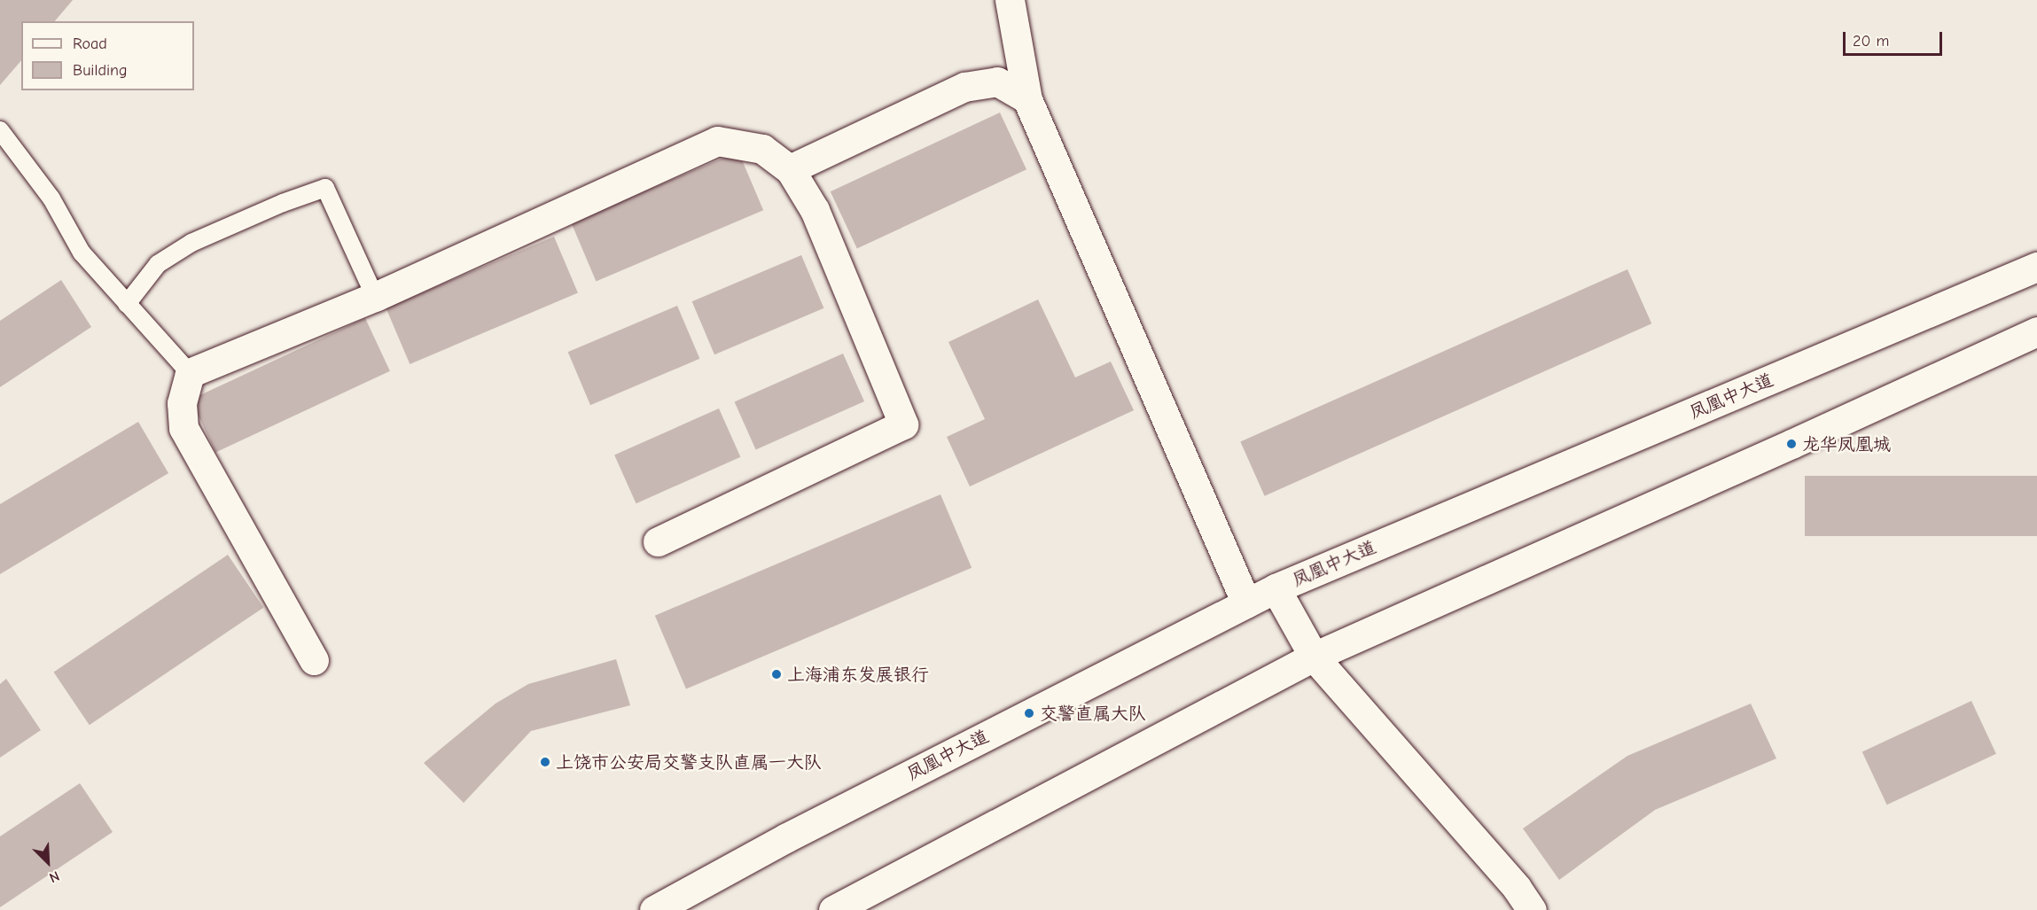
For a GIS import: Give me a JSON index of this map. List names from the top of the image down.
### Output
{
  "streets": {
    "street": ["凤凰中大道"]
  },
  "places": [
    "龙华凤凰城",
    "上海浦东发展银行",
    "交警直属大队",
    "上饶市公安局交警支队直属一大队"
  ],
  "legend": ["Road", "Building"],
  "scale_bar": "20 m",
  "north": "bottom right"
}
